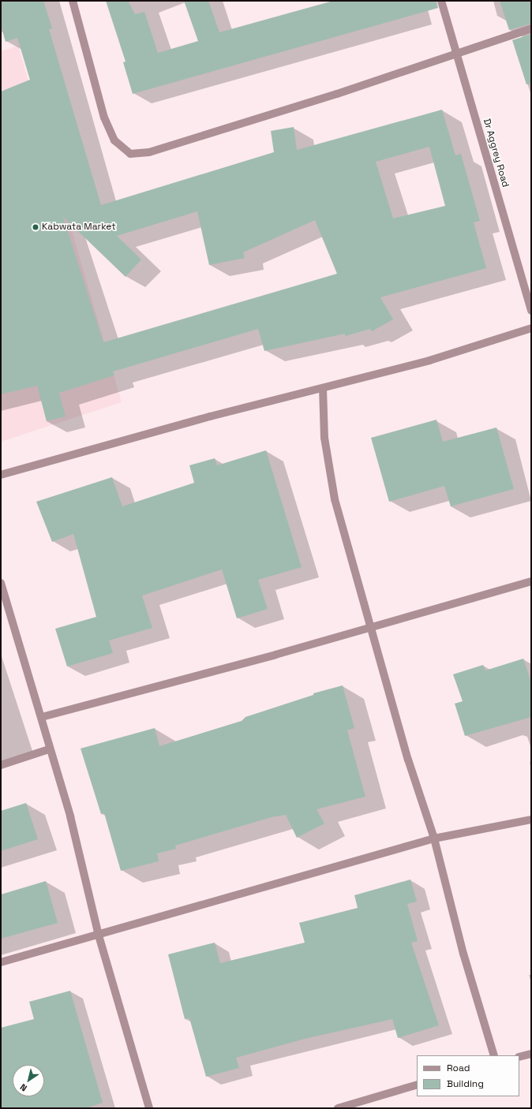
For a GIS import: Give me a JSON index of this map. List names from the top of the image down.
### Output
{
  "streets": {
    "street": ["Dr Aggrey Road"]
  },
  "places": ["Kabwata Market"],
  "legend": ["Road", "Building"],
  "north": "bottom left"
}
